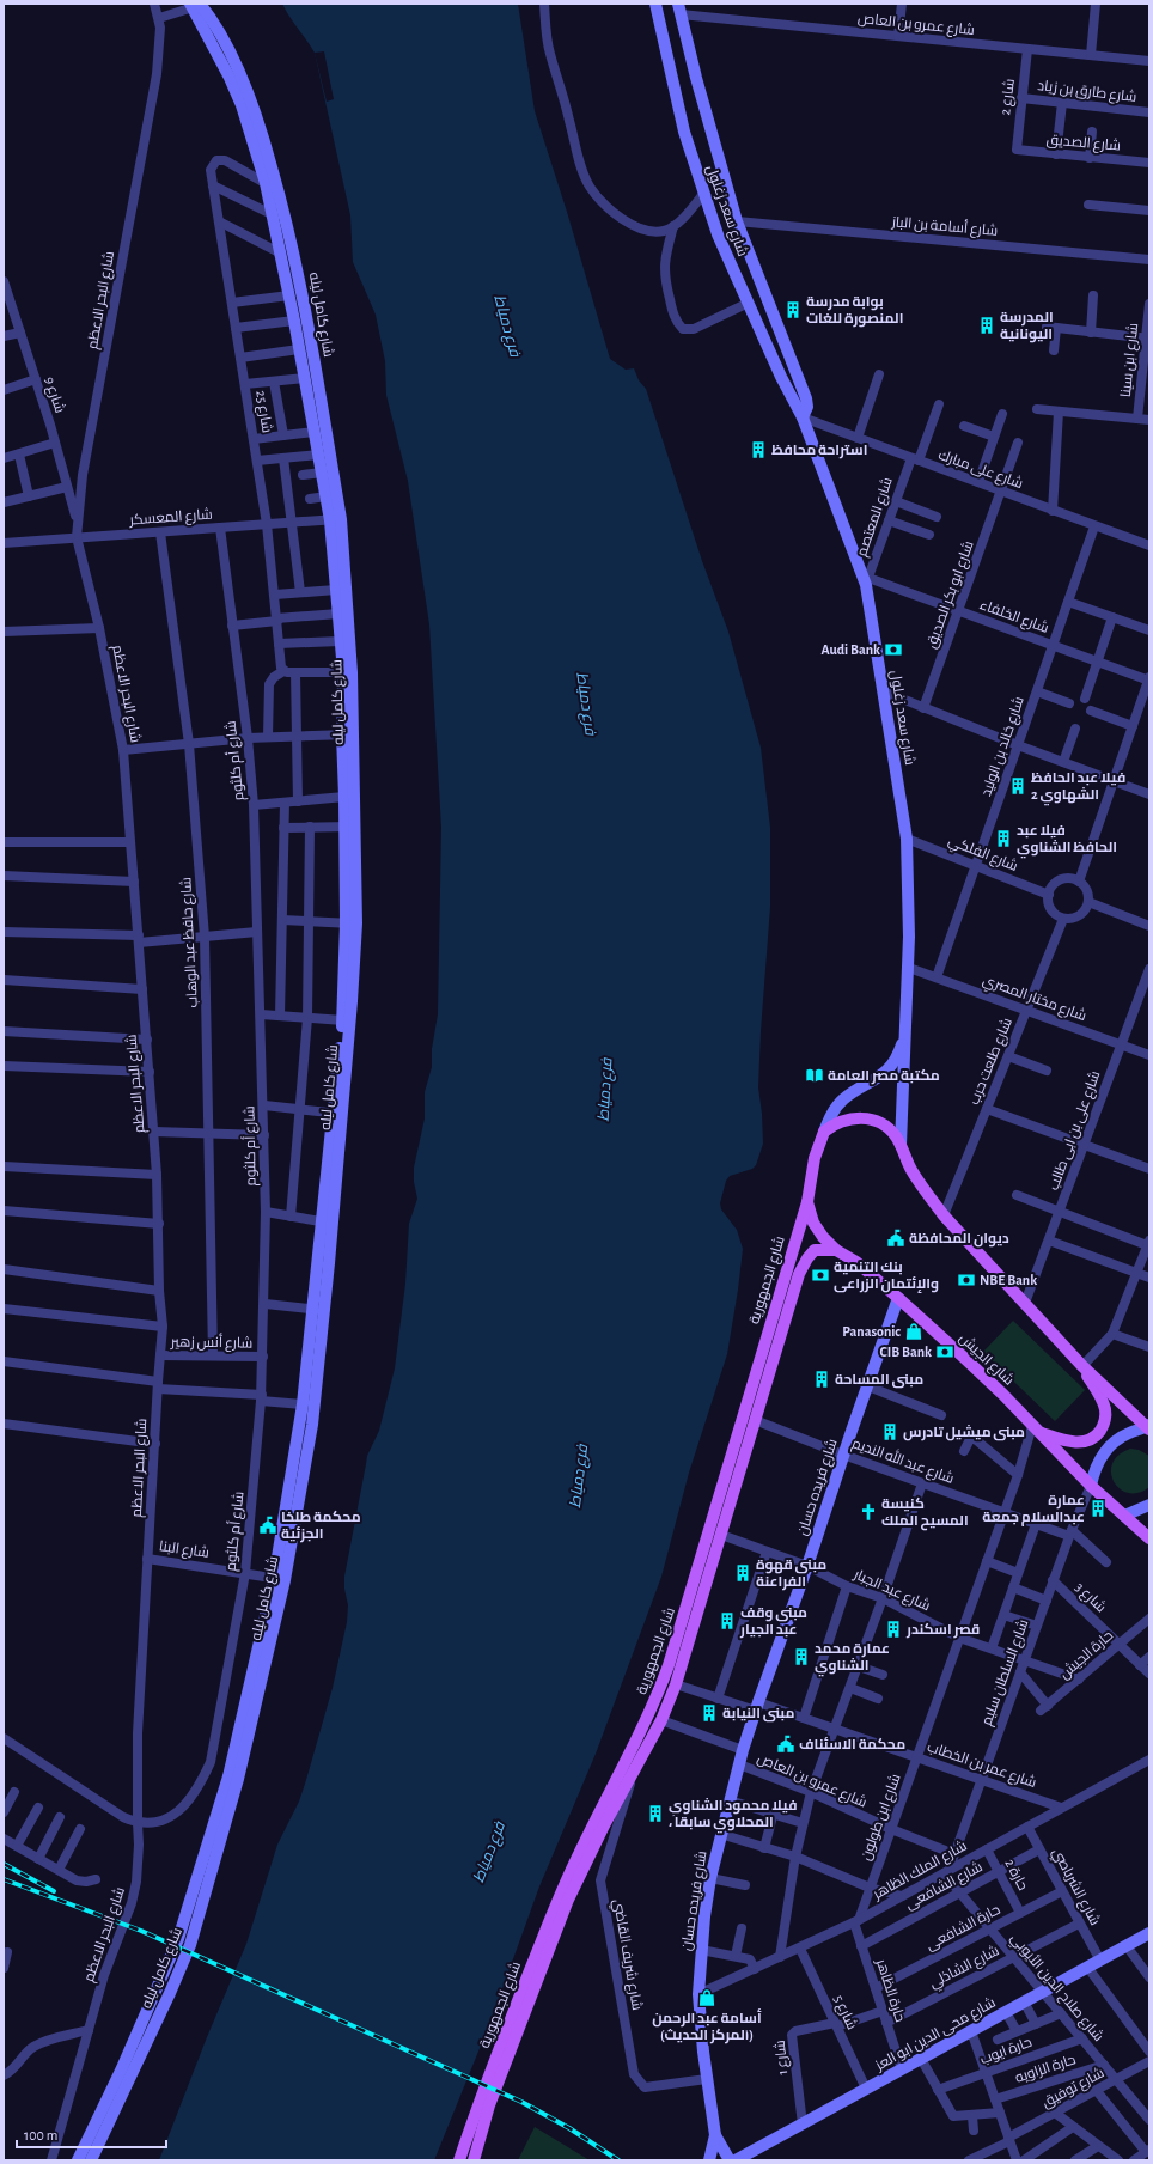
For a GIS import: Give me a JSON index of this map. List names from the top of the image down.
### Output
{
  "streets": {
    "main road": ["شارع الجمهورية", "شارع الجيش"],
    "street": [
      "شارع عمرو بن العاص",
      "شارع طارق بن زياد",
      "شارع 2",
      "شارع الصديق",
      "شارع سعد زغلول",
      "شارع أسامة بن الباز",
      "شارع البحر الاعظم",
      "شارع كامل ليله",
      "شارع ابن سينا",
      "شارع 9",
      "شارع 25",
      "شارع على مبارك",
      "شارع المعسكر",
      "شارع المعتصم",
      "شارع ابو بكر الصديق",
      "شارع الخلفاء",
      "شارع خالد بن الوليد",
      "شارع أم كلثوم",
      "شارع الفلكي",
      "شارع حافظ عبد الوهاب",
      "شارع مختار المصري",
      "شارع طلعت حرب",
      "شارع على بن ابى طالب",
      "شارع أنس زهير",
      "شارع عبد الله النديم",
      "شارع فريده حسان",
      "شارع البنا",
      "شارع عبد الجبار",
      "شارع 3",
      "حارة الجيش",
      "شارع السلطان سليم",
      "شارع عمر بن الخطاب",
      "شارع ابن طولون",
      "شارع الملك الظاهر",
      "حارة 2",
      "شارع الشافعى",
      "شارع الشرباصي",
      "حارة الشافعى",
      "شارع شريف القاضي",
      "شارع الشاذلي",
      "شارع صلاح الدين الأيوبي",
      "حارة الظاهر",
      "شارع 5",
      "شارع محى الدين ابو العز",
      "حارة ايوب",
      "شارع 1",
      "حارة الزاويه",
      "شارع توفيق"
    ]
  },
  "crossings": [
    ["شارع عمرو بن العاص", "شارع 2"],
    ["شارع عمرو بن العاص", "شارع سعد زغلول"],
    ["شارع عمرو بن العاص", "شارع فريده حسان"],
    ["شارع عمرو بن العاص", "شارع السلطان سليم"],
    ["شارع عمرو بن العاص", "شارع ابن طولون"],
    ["شارع طارق بن زياد", "شارع 2"],
    ["شارع 2", "شارع الصديق"],
    ["شارع سعد زغلول", "شارع أسامة بن الباز"],
    ["شارع سعد زغلول", "شارع على مبارك"],
    ["شارع سعد زغلول", "شارع المعتصم"],
    ["شارع سعد زغلول", "شارع الخلفاء"],
    ["شارع سعد زغلول", "شارع الفلكي"],
    ["شارع سعد زغلول", "شارع مختار المصري"],
    ["شارع سعد زغلول", "شارع الجمهورية"],
    ["شارع البحر الاعظم", "شارع 9"],
    ["شارع البحر الاعظم", "شارع المعسكر"],
    ["شارع البحر الاعظم", "شارع أم كلثوم"],
    ["شارع البحر الاعظم", "شارع أنس زهير"],
    ["شارع البحر الاعظم", "شارع البنا"],
    ["شارع كامل ليله", "شارع 25"],
    ["شارع كامل ليله", "شارع المعسكر"],
    ["شارع كامل ليله", "شارع البنا"],
    ["شارع 25", "شارع المعسكر"],
    ["شارع على مبارك", "شارع المعتصم"],
    ["شارع على مبارك", "شارع ابو بكر الصديق"],
    ["شارع على مبارك", "شارع خالد بن الوليد"],
    ["شارع المعسكر", "شارع أم كلثوم"],
    ["شارع المعسكر", "شارع حافظ عبد الوهاب"],
    ["شارع المعتصم", "شارع الخلفاء"],
    ["شارع ابو بكر الصديق", "شارع الخلفاء"],
    ["شارع الخلفاء", "شارع خالد بن الوليد"],
    ["شارع خالد بن الوليد", "شارع الفلكي"],
    ["شارع خالد بن الوليد", "شارع مختار المصري"],
    ["شارع أم كلثوم", "شارع أنس زهير"],
    ["شارع أم كلثوم", "شارع البنا"],
    ["شارع الفلكي", "شارع طلعت حرب"],
    ["شارع حافظ عبد الوهاب", "شارع أنس زهير"],
    ["شارع مختار المصري", "شارع طلعت حرب"],
    ["شارع مختار المصري", "شارع على بن ابى طالب"],
    ["شارع الجمهورية", "شارع الجيش"],
    ["شارع الجمهورية", "شارع عبد الله النديم"],
    ["شارع الجمهورية", "شارع عبد الجبار"],
    ["شارع الجمهورية", "شارع عمر بن الخطاب"],
    ["شارع الجمهورية", "شارع شريف القاضي"],
    ["شارع الجيش", "شارع فريده حسان"],
    ["شارع الجيش", "شارع السلطان سليم"],
    ["شارع الجيش", "شارع ابن طولون"],
    ["شارع عبد الله النديم", "شارع فريده حسان"],
    ["شارع عبد الله النديم", "شارع السلطان سليم"],
    ["شارع عبد الله النديم", "شارع ابن طولون"],
    ["شارع فريده حسان", "شارع عبد الجبار"],
    ["شارع فريده حسان", "شارع عمر بن الخطاب"],
    ["شارع فريده حسان", "شارع الملك الظاهر"],
    ["شارع فريده حسان", "شارع شريف القاضي"],
    ["شارع عبد الجبار", "حارة الجيش"],
    ["شارع عبد الجبار", "شارع السلطان سليم"],
    ["شارع عبد الجبار", "شارع ابن طولون"],
    ["شارع 3", "حارة الجيش"],
    ["شارع 3", "شارع السلطان سليم"],
    ["حارة الجيش", "شارع السلطان سليم"],
    ["شارع السلطان سليم", "شارع عمر بن الخطاب"],
    ["شارع السلطان سليم", "شارع الملك الظاهر"],
    ["شارع السلطان سليم", "شارع صلاح الدين الأيوبي"],
    ["شارع عمر بن الخطاب", "شارع ابن طولون"],
    ["شارع عمر بن الخطاب", "شارع الملك الظاهر"],
    ["شارع ابن طولون", "شارع الملك الظاهر"],
    ["شارع ابن طولون", "حارة الظاهر"],
    ["شارع الملك الظاهر", "حارة 2"],
    ["شارع الملك الظاهر", "شارع الشرباصي"],
    ["شارع الملك الظاهر", "شارع صلاح الدين الأيوبي"],
    ["شارع الملك الظاهر", "حارة الظاهر"],
    ["شارع الملك الظاهر", "شارع 5"],
    ["حارة 2", "شارع الشافعى"],
    ["حارة 2", "حارة الشافعى"],
    ["شارع الشافعى", "شارع الشرباصي"],
    ["شارع الشافعى", "شارع صلاح الدين الأيوبي"],
    ["شارع الشافعى", "حارة الظاهر"],
    ["شارع الشرباصي", "حارة الشافعى"],
    ["شارع الشرباصي", "شارع الشاذلي"],
    ["شارع الشرباصي", "شارع محى الدين ابو العز"],
    ["حارة الشافعى", "شارع صلاح الدين الأيوبي"],
    ["حارة الشافعى", "حارة الظاهر"],
    ["شارع الشاذلي", "شارع صلاح الدين الأيوبي"],
    ["شارع الشاذلي", "حارة الظاهر"],
    ["شارع صلاح الدين الأيوبي", "شارع محى الدين ابو العز"],
    ["شارع صلاح الدين الأيوبي", "حارة ايوب"],
    ["شارع صلاح الدين الأيوبي", "حارة الزاويه"],
    ["شارع صلاح الدين الأيوبي", "شارع توفيق"],
    ["حارة الظاهر", "شارع محى الدين ابو العز"],
    ["شارع 5", "شارع محى الدين ابو العز"],
    ["شارع 5", "شارع 1"],
    ["شارع محى الدين ابو العز", "شارع 1"]
  ],
  "water": ["فرع دمياط"],
  "places": {
    "building": [
      "بوابة مدرسة المنصورة للغات",
      "المدرسة اليونانية",
      "استراحة محافظ",
      "فيلا عبد الحافظ الشهاوي 2",
      "فيلا عبد الحافظ الشناوي",
      "مبنى المساحة",
      "مبنى ميشيل تادرس",
      "عمارة عبدالسلام جمعة",
      "مبنى قهوة الفراعنة",
      "مبنى وقف عبد الجيار",
      "قصر اسكندر",
      "عمارة محمد الشناوي",
      "مبنى النيابة",
      "فيلا محمود الشناوي ، المحلاوي سابقا"
    ],
    "bank": [
      "Audi Bank",
      "بنك التنمية والإئتمان الزراعى",
      "NBE Bank",
      "CIB Bank"
    ],
    "library": ["مكتبة مصر العامة"],
    "public building": ["ديوان المحافظة", "محكمة طلخا الجزئية", "محكمة الاسئناف"],
    "shop": ["Panasonic", "أسامة عبد الرحمن (المركز الحديث)"],
    "church": ["كنيسة المسيح الملك"]
  },
  "scale_bar": "100 m"
}
